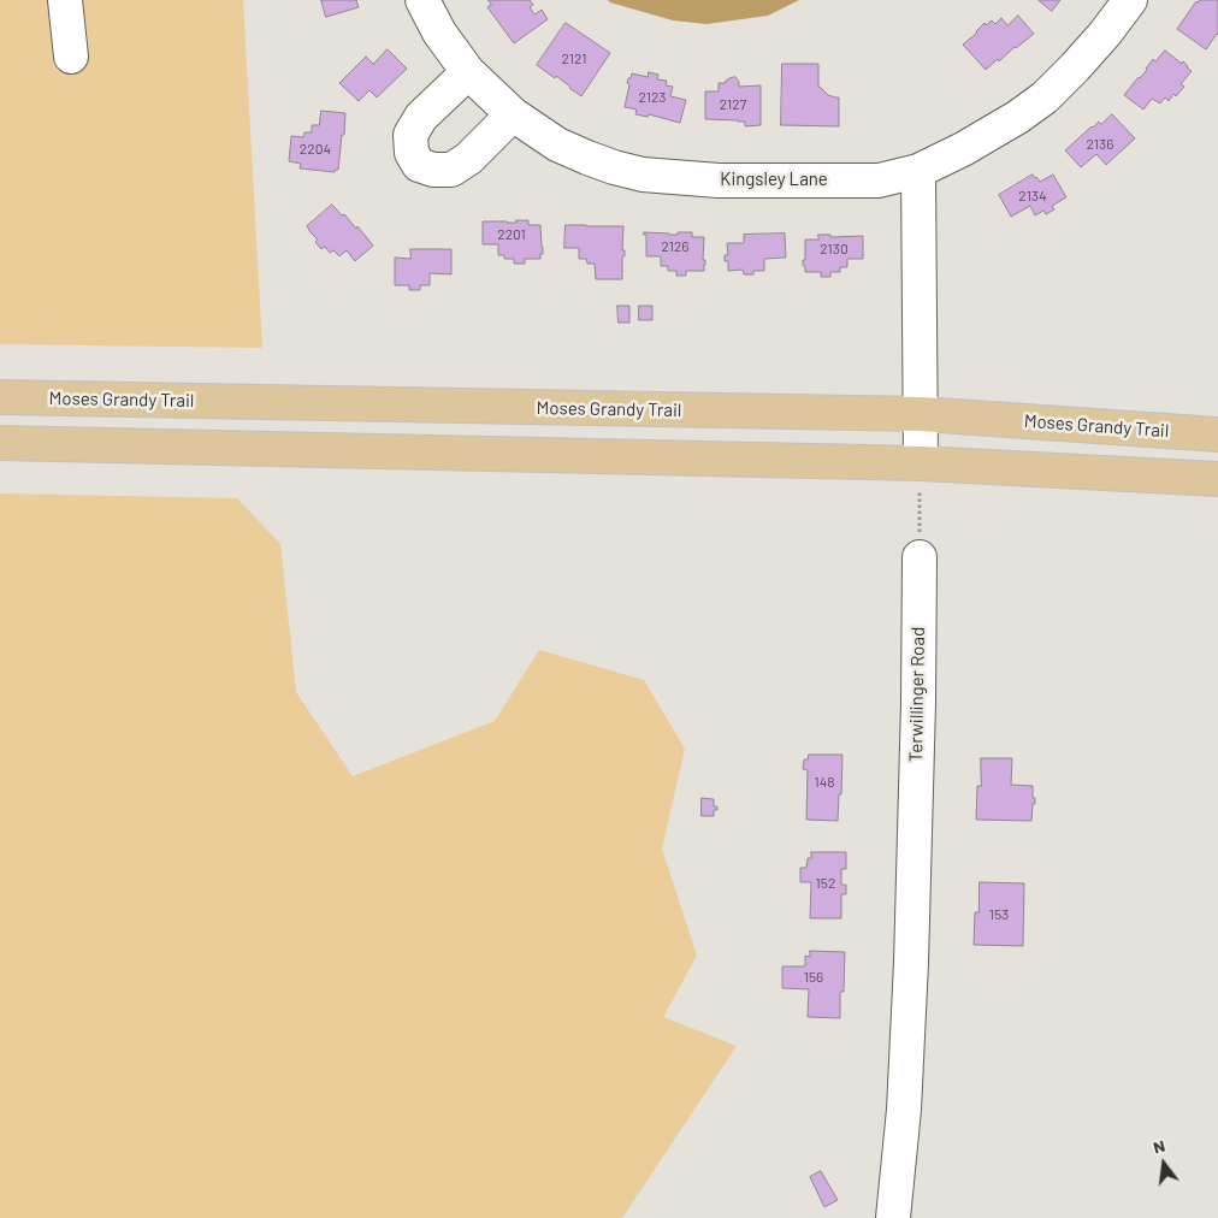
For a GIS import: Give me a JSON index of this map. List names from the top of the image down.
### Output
{
  "streets": {
    "main road": ["Moses Grandy Trail"],
    "street": ["Kingsley Lane", "Terwillinger Road"]
  },
  "house_numbers": [
    "2121",
    "2123",
    "2127",
    "2136",
    "2204",
    "2134",
    "2201",
    "2126",
    "2130",
    "148",
    "152",
    "153",
    "156"
  ],
  "north": "top"
}
